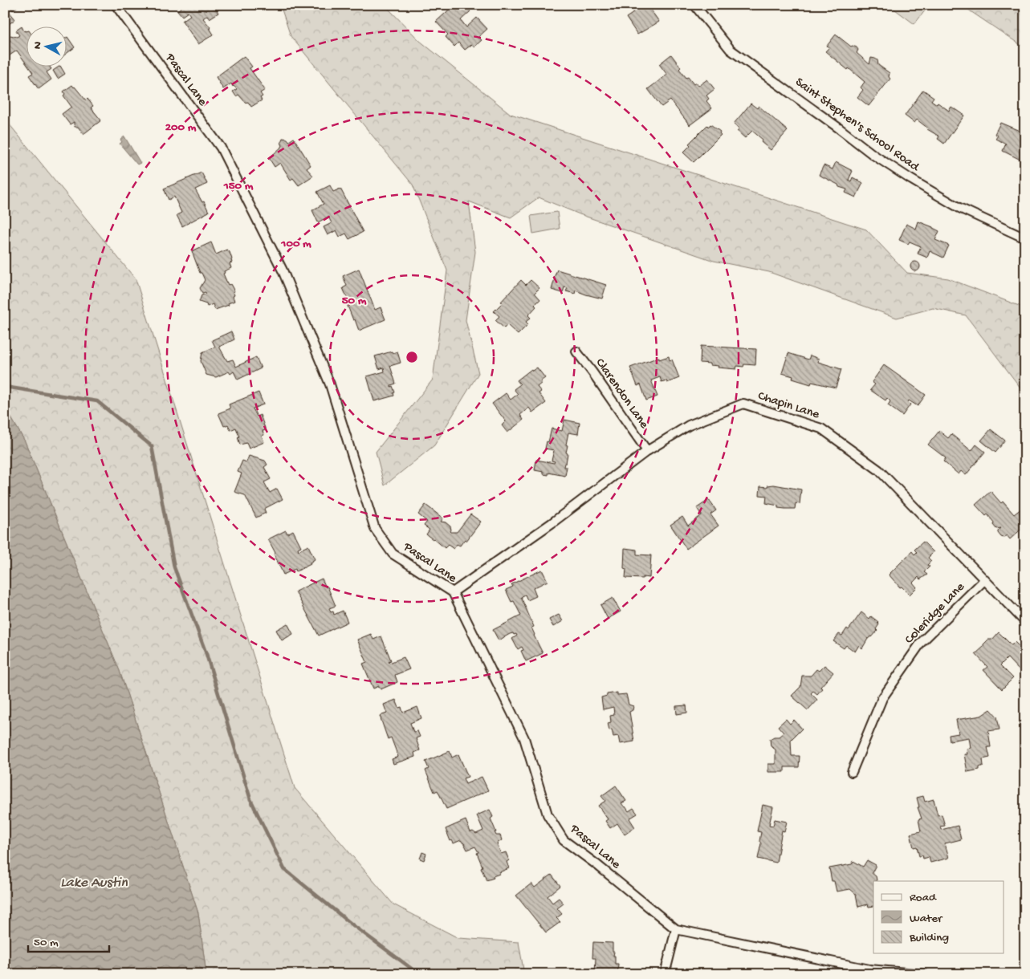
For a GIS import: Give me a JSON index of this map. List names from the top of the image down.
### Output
{
  "streets": {
    "street": [
      "Pascal Lane",
      "Saint Stephen's School Road",
      "Clarendon Lane",
      "Chapin Lane",
      "Coleridge Lane"
    ]
  },
  "crossings": [
    ["Pascal Lane", "Chapin Lane"],
    ["Clarendon Lane", "Chapin Lane"],
    ["Chapin Lane", "Coleridge Lane"]
  ],
  "water": ["Lake Austin"],
  "legend": ["Road", "Water", "Building"],
  "scale_bar": "50 m",
  "north": "left",
  "rings": [
    "200 m",
    "150 m",
    "100 m",
    "50 m"
  ]
}
